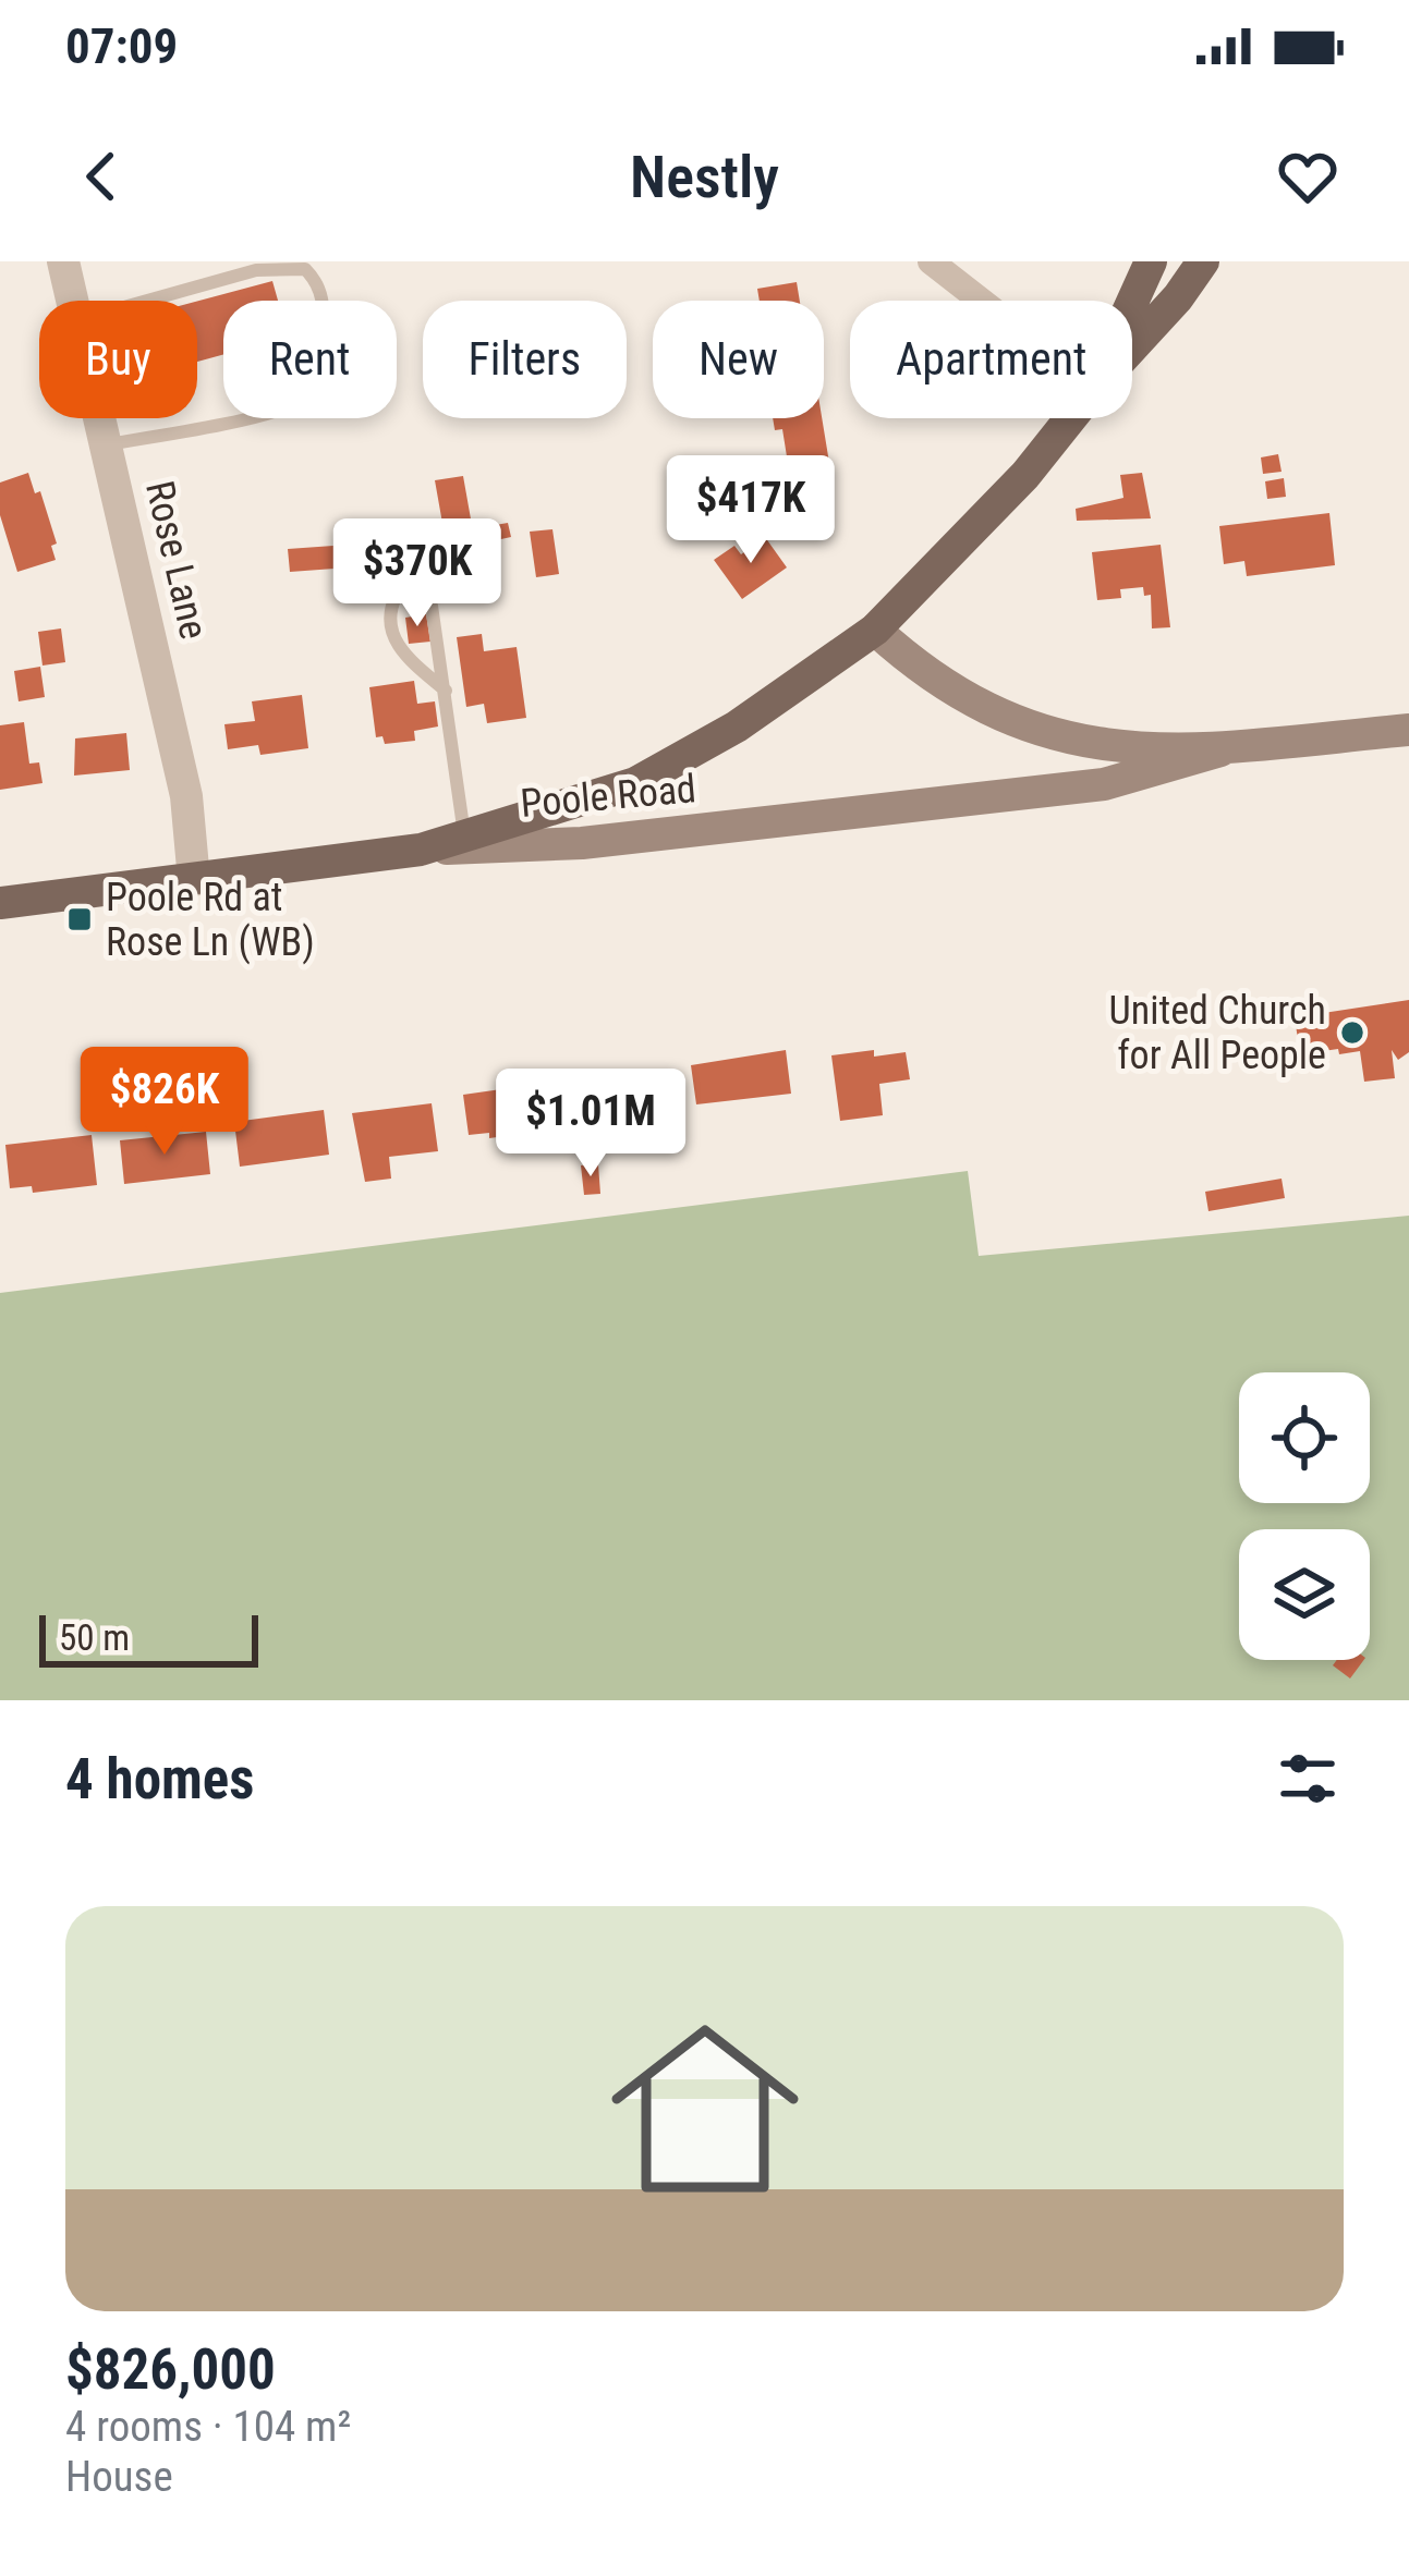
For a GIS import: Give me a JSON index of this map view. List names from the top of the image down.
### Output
{
  "streets": {
    "main road": ["Poole Road"],
    "street": ["Rose Lane"]
  },
  "crossings": [
    ["Rose Lane", "Poole Road"]
  ],
  "places": {
    "transit": ["Poole Rd at Rose Ln (WB)"],
    "other": ["United Church for All People"]
  },
  "scale_bar": "50 m",
  "page": {
    "status": "07:09",
    "header": "Nestly",
    "chip": [
      "Buy",
      "Rent",
      "Filters",
      "New",
      "Apartment"
    ],
    "price": [
      "$417K",
      "$370K",
      "$826K",
      "$1.01M"
    ],
    "scale": "50 m",
    "heading": "4 homes",
    "list": [
      {
        "name": "$826,000",
        "note": "4 rooms · 104 m² · House"
      }
    ]
  }
}
